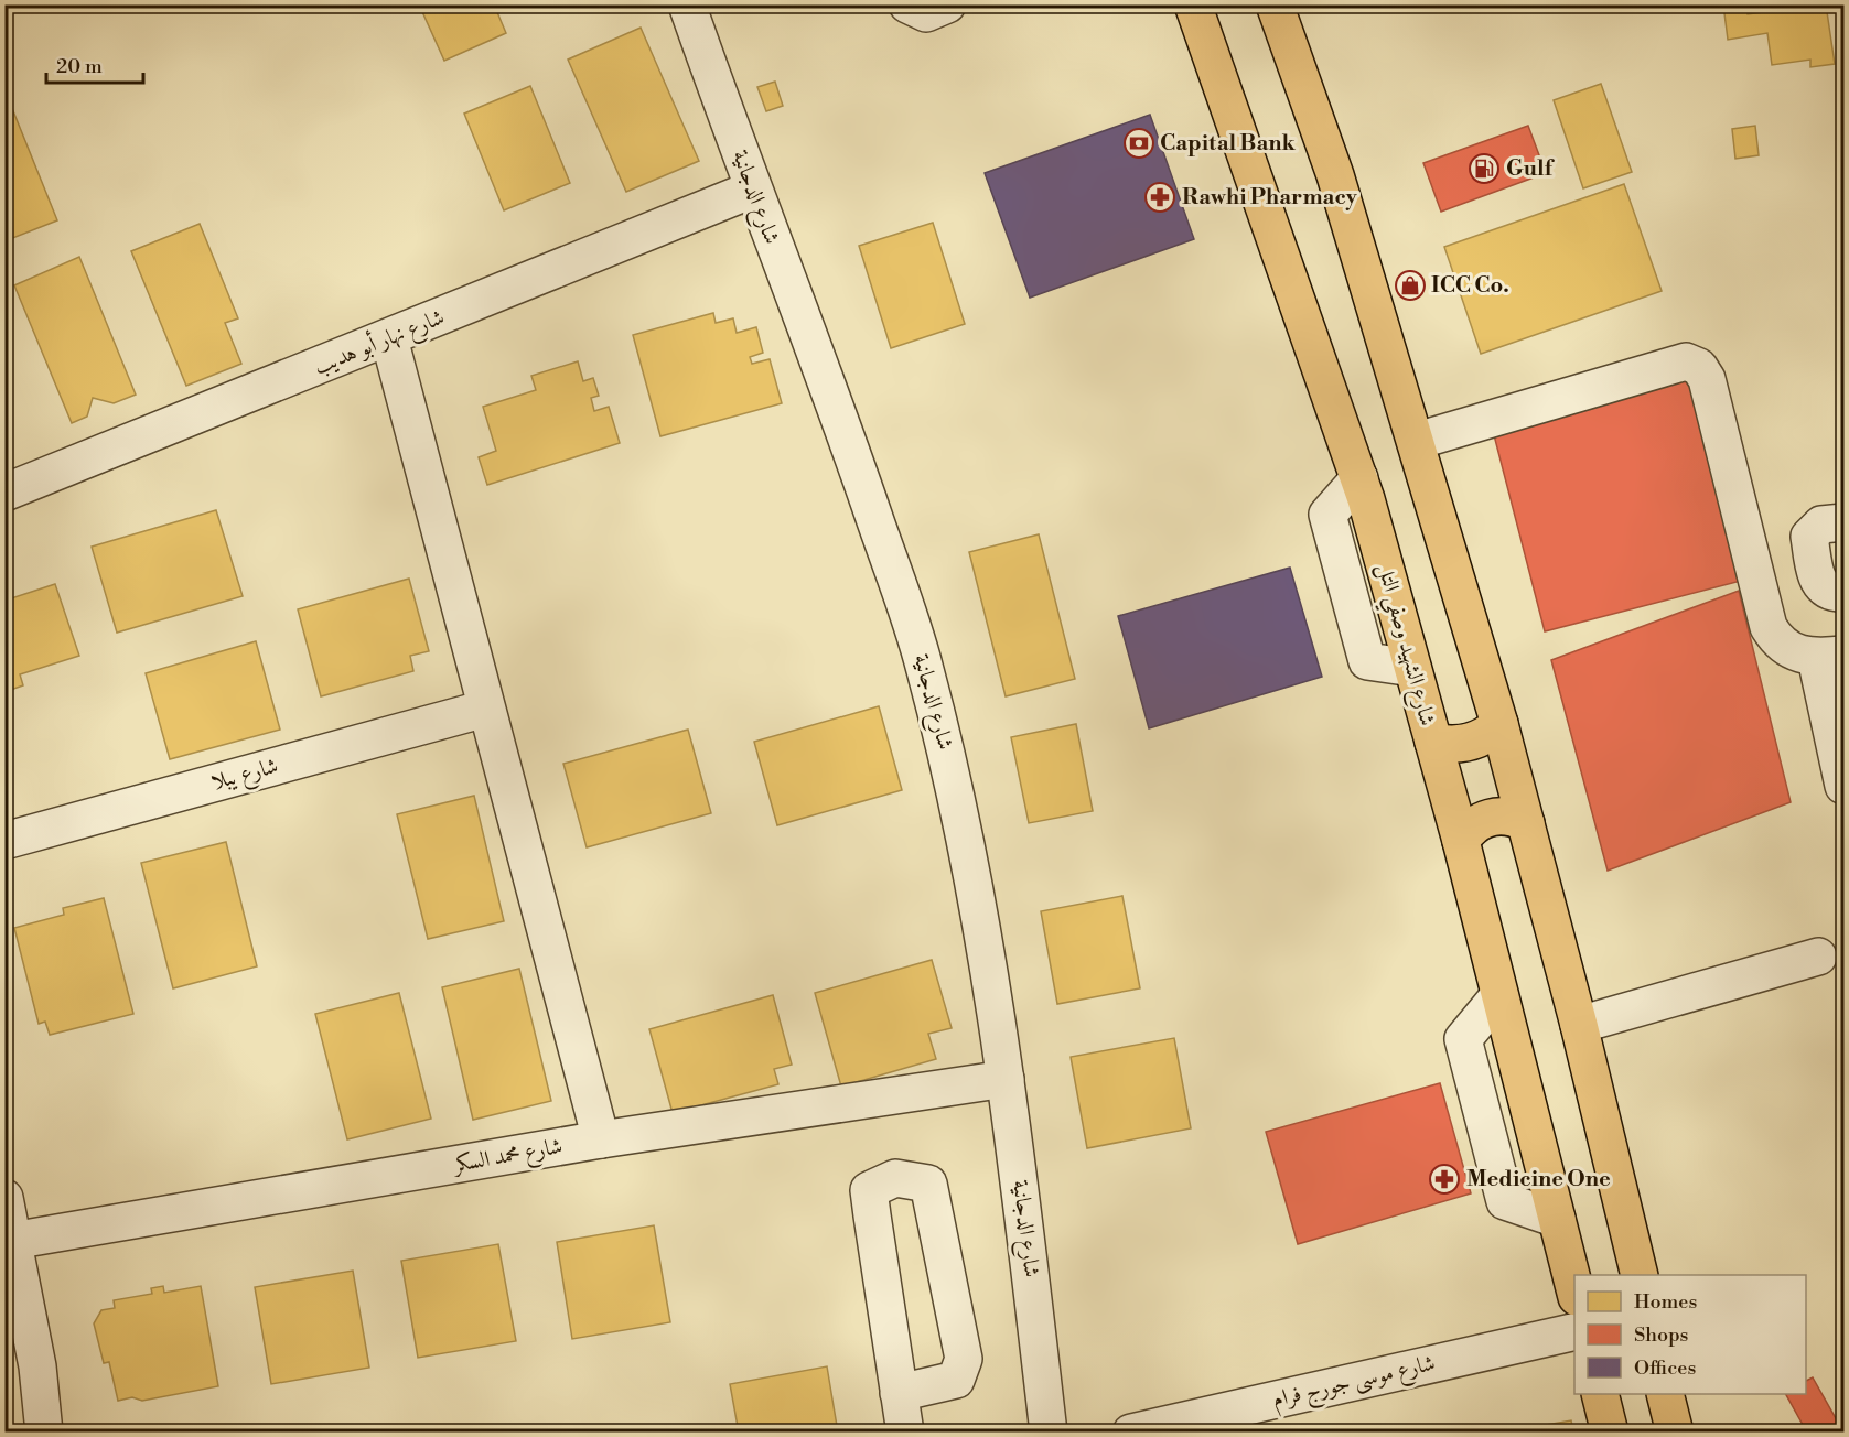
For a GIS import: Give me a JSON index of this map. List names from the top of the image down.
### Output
{
  "streets": {
    "main road": ["شارع الشهيد وصفي التل"],
    "street": [
      "شارع الدجانية",
      "شارع نهار أبو هديب",
      "شارع يبلا",
      "شارع محمد السكر",
      "شارع موسى جورج فرام"
    ]
  },
  "crossings": [
    ["شارع الدجانية", "شارع نهار أبو هديب"],
    ["شارع الدجانية", "شارع محمد السكر"]
  ],
  "places": {
    "bank": ["Capital Bank"],
    "fuel station": ["Gulf"],
    "pharmacy": ["Rawhi Pharmacy", "Medicine One"],
    "shop": ["ICC Co."]
  },
  "legend": ["Homes", "Shops", "Offices"],
  "scale_bar": "20 m"
}
